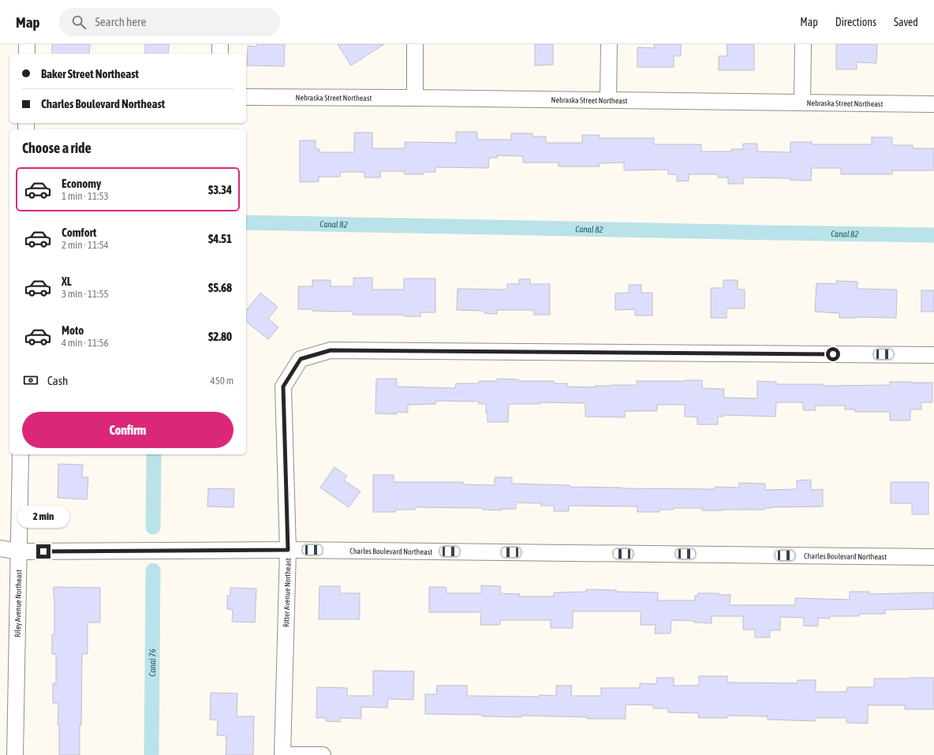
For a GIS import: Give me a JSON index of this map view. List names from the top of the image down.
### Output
{
  "streets": {
    "street": [
      "Nebraska Street Northeast",
      "Charles Boulevard Northeast",
      "Ritter Avenue Northeast",
      "Riley Avenue Northeast"
    ]
  },
  "crossings": [
    ["Charles Boulevard Northeast", "Ritter Avenue Northeast"],
    ["Charles Boulevard Northeast", "Riley Avenue Northeast"]
  ],
  "water": ["Canal 82", "Canal 76"],
  "page": {
    "header": "Map",
    "search": "Search here",
    "nav": ["Map", "Directions", "Saved"],
    "banner": ["Baker Street Northeast", "Charles Boulevard Northeast"],
    "heading": "Choose a ride",
    "list": [
      {
        "name": "Economy",
        "note": "1 min · 11:53",
        "value": "$3.34"
      },
      {
        "name": "Comfort",
        "note": "2 min · 11:54",
        "value": "$4.51"
      },
      {
        "name": "XL",
        "note": "3 min · 11:55",
        "value": "$5.68"
      },
      {
        "name": "Moto",
        "note": "4 min · 11:56",
        "value": "$2.80"
      }
    ],
    "pay": ["Cash", "450 m"],
    "buttons": "Confirm",
    "bubble": "2 min"
  }
}
